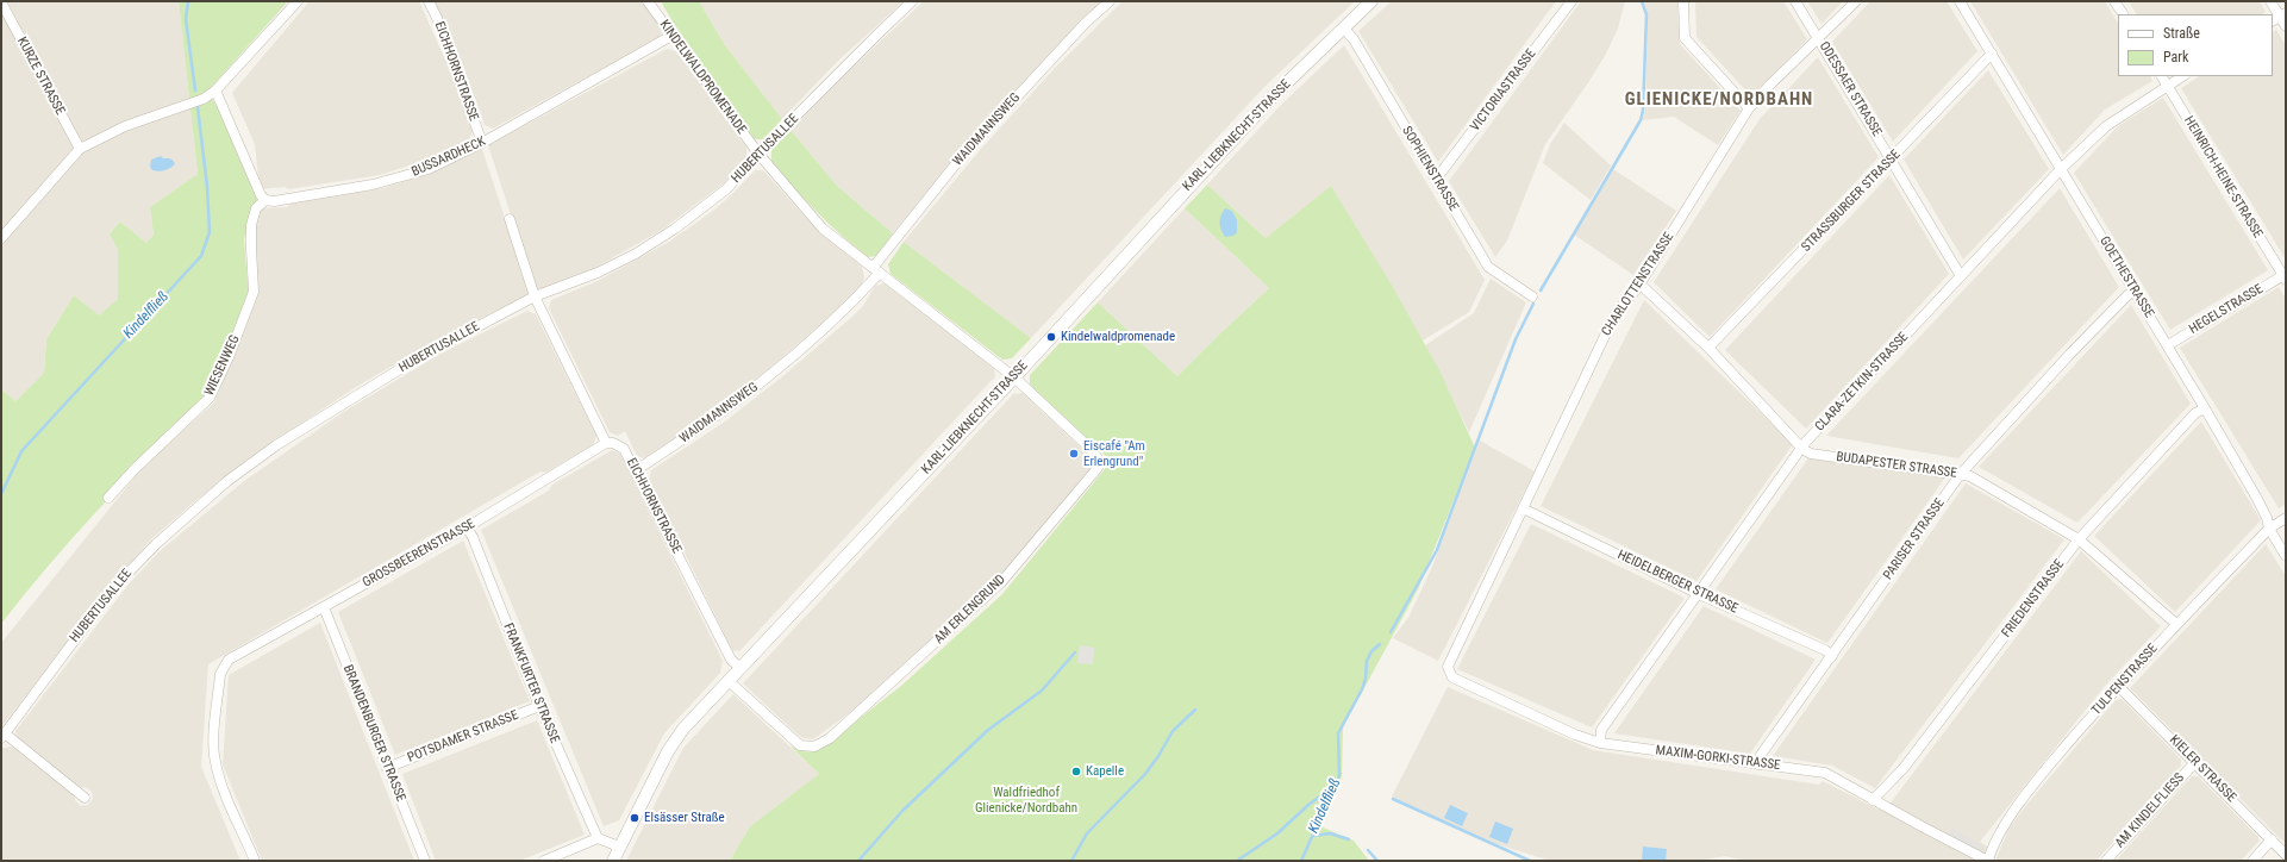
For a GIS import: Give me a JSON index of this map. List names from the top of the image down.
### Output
{
  "streets": {
    "street": [
      "EICHHORNSTRASSE",
      "KURZE STRASSE",
      "KINDELWALDPROMENADE",
      "ODESSAER STRASSE",
      "VICTORIASTRASSE",
      "WAIDMANNSWEG",
      "KARL-LIEBKNECHT-STRASSE",
      "HUBERTUSALLEE",
      "BUSSARDHECK",
      "SOPHIENSTRASSE",
      "HEINRICH-HEINE-STRASSE",
      "STRASSBURGER STRASSE",
      "GOETHESTRASSE",
      "CHARLOTTENSTRASSE",
      "HEGELSTRASSE",
      "WIESENWEG",
      "CLARA-ZETKIN-STRASSE",
      "BUDAPESTER STRASSE",
      "PARISER STRASSE",
      "GROSSBEERENSTRASSE",
      "HEIDELBERGER STRASSE",
      "FRIEDENSTRASSE",
      "AM ERLENGRUND",
      "TULPENSTRASSE",
      "FRANKFURTER STRASSE",
      "BRANDENBURGER STRASSE",
      "POTSDAMER STRASSE",
      "MAXIM-GORKI-STRASSE",
      "KIELER STRASSE",
      "AM KINDELFLIESS"
    ]
  },
  "crossings": [
    ["EICHHORNSTRASSE", "WAIDMANNSWEG"],
    ["EICHHORNSTRASSE", "KARL-LIEBKNECHT-STRASSE"],
    ["EICHHORNSTRASSE", "BUSSARDHECK"],
    ["EICHHORNSTRASSE", "GROSSBEERENSTRASSE"],
    ["KINDELWALDPROMENADE", "WAIDMANNSWEG"],
    ["KINDELWALDPROMENADE", "KARL-LIEBKNECHT-STRASSE"],
    ["KINDELWALDPROMENADE", "HUBERTUSALLEE"],
    ["KINDELWALDPROMENADE", "BUSSARDHECK"],
    ["KINDELWALDPROMENADE", "AM ERLENGRUND"],
    ["ODESSAER STRASSE", "STRASSBURGER STRASSE"],
    ["ODESSAER STRASSE", "CHARLOTTENSTRASSE"],
    ["ODESSAER STRASSE", "CLARA-ZETKIN-STRASSE"],
    ["VICTORIASTRASSE", "SOPHIENSTRASSE"],
    ["KARL-LIEBKNECHT-STRASSE", "SOPHIENSTRASSE"],
    ["KARL-LIEBKNECHT-STRASSE", "AM ERLENGRUND"],
    ["BUSSARDHECK", "WIESENWEG"],
    ["HEINRICH-HEINE-STRASSE", "HEGELSTRASSE"],
    ["HEINRICH-HEINE-STRASSE", "CLARA-ZETKIN-STRASSE"],
    ["STRASSBURGER STRASSE", "GOETHESTRASSE"],
    ["GOETHESTRASSE", "HEGELSTRASSE"],
    ["GOETHESTRASSE", "CLARA-ZETKIN-STRASSE"],
    ["GOETHESTRASSE", "PARISER STRASSE"],
    ["GOETHESTRASSE", "FRIEDENSTRASSE"],
    ["GOETHESTRASSE", "TULPENSTRASSE"],
    ["CHARLOTTENSTRASSE", "HEIDELBERGER STRASSE"],
    ["CHARLOTTENSTRASSE", "MAXIM-GORKI-STRASSE"],
    ["CLARA-ZETKIN-STRASSE", "BUDAPESTER STRASSE"],
    ["CLARA-ZETKIN-STRASSE", "HEIDELBERGER STRASSE"],
    ["CLARA-ZETKIN-STRASSE", "MAXIM-GORKI-STRASSE"],
    ["BUDAPESTER STRASSE", "PARISER STRASSE"],
    ["BUDAPESTER STRASSE", "FRIEDENSTRASSE"],
    ["BUDAPESTER STRASSE", "TULPENSTRASSE"],
    ["PARISER STRASSE", "HEIDELBERGER STRASSE"],
    ["PARISER STRASSE", "MAXIM-GORKI-STRASSE"],
    ["GROSSBEERENSTRASSE", "FRANKFURTER STRASSE"],
    ["GROSSBEERENSTRASSE", "BRANDENBURGER STRASSE"],
    ["FRIEDENSTRASSE", "MAXIM-GORKI-STRASSE"],
    ["TULPENSTRASSE", "MAXIM-GORKI-STRASSE"],
    ["TULPENSTRASSE", "KIELER STRASSE"],
    ["FRANKFURTER STRASSE", "POTSDAMER STRASSE"],
    ["BRANDENBURGER STRASSE", "POTSDAMER STRASSE"],
    ["KIELER STRASSE", "AM KINDELFLIESS"]
  ],
  "districts": ["GLIENICKE/NORDBAHN"],
  "water": ["Kindelfließ"],
  "parks": ["Waldfriedhof Glienicke/Nordbahn"],
  "places": [
    "Kindelwaldpromenade",
    "Eiscafé \"Am Erlengrund\"",
    "Kapelle",
    "Elsässer Straße"
  ],
  "legend": ["Straße", "Park"]
}
